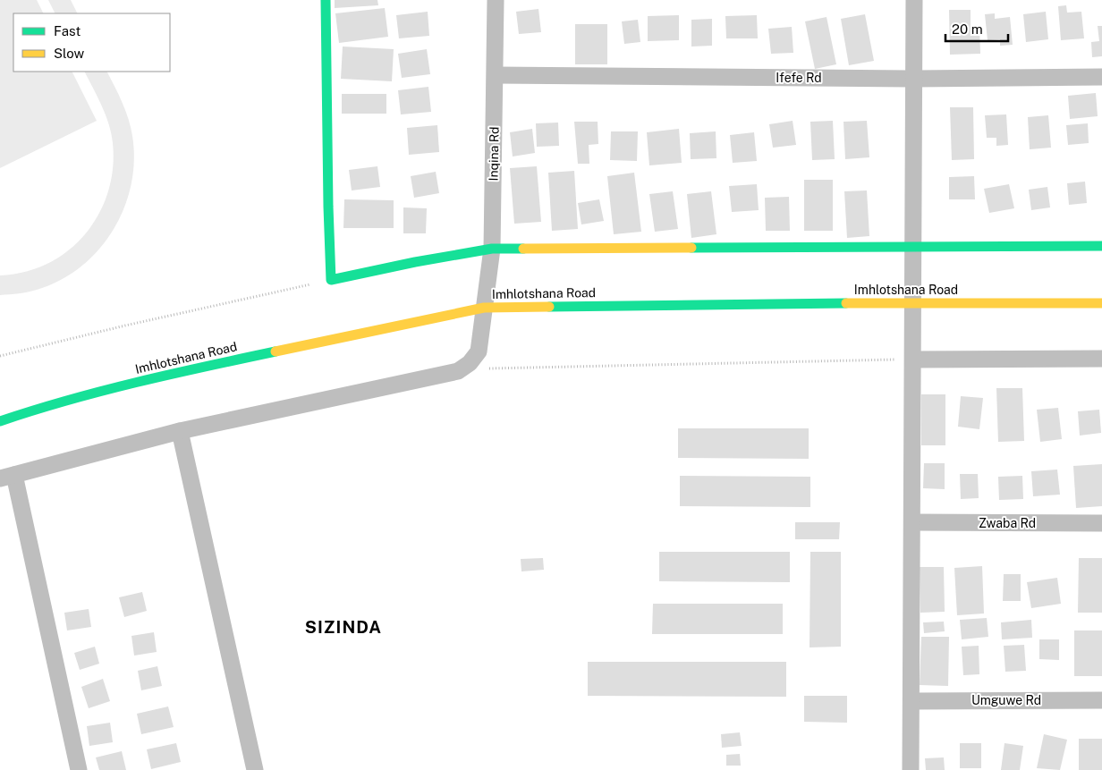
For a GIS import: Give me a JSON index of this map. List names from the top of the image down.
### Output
{
  "streets": {
    "street": [
      "Ifefe Rd",
      "Inqina Rd",
      "Imhlotshana Road",
      "Zwaba Rd",
      "Umguwe Rd"
    ]
  },
  "crossings": [
    ["Ifefe Rd", "Inqina Rd"],
    ["Inqina Rd", "Imhlotshana Road"]
  ],
  "districts": ["SIZINDA"],
  "legend": ["Fast", "Slow"],
  "scale_bar": "20 m"
}
